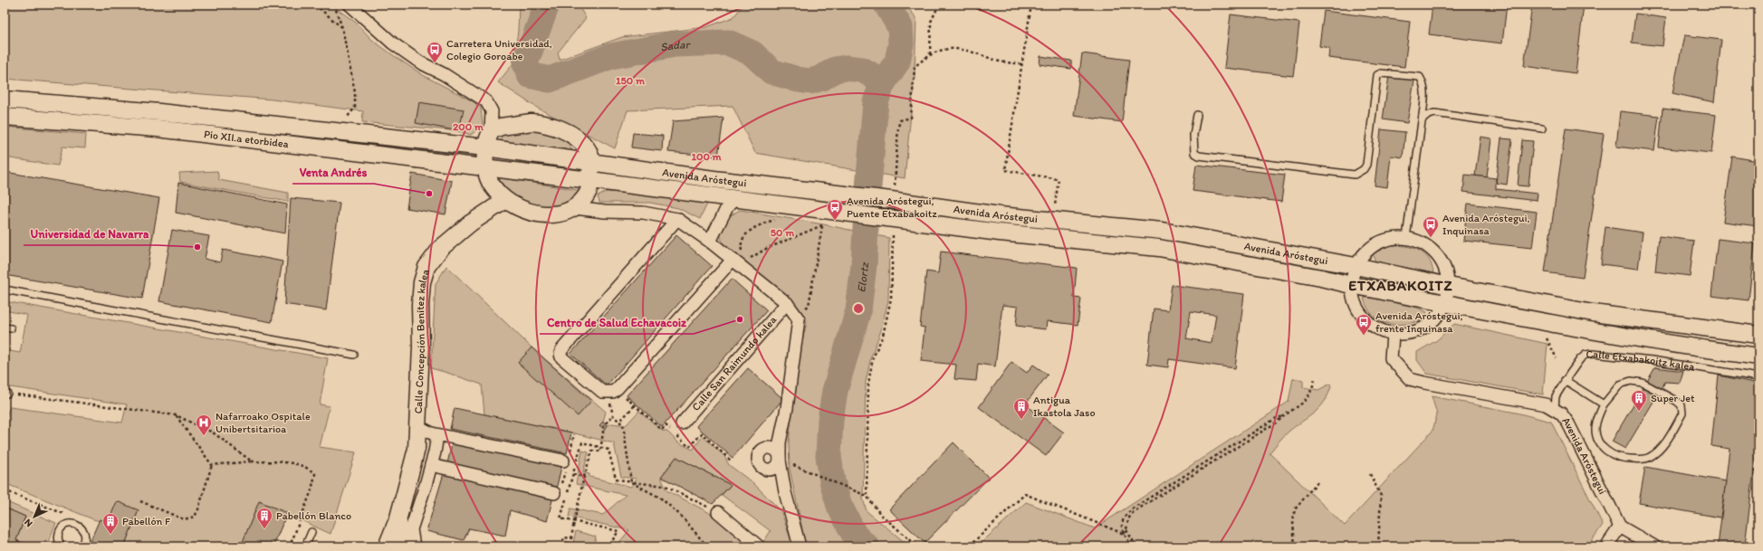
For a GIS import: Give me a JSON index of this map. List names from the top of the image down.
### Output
{
  "streets": {
    "main road": ["Pio XII.a etorbidea", "Avenida Aróstegui", "Calle Concepción Benítez kalea"],
    "street": ["Calle San Raimundo kalea"],
    "lane": ["Calle Etxabakoitz kalea"]
  },
  "crossings": [
    ["Pio XII.a etorbidea", "Avenida Aróstegui"],
    ["Avenida Aróstegui", "Calle Etxabakoitz kalea"]
  ],
  "districts": ["ETXABAKOITZ"],
  "water": ["Sadar", "Elortz"],
  "places": {
    "bus stop": [
      "Carretera Universidad, Colegio Goroabe",
      "Avenida Aróstegui, Puente Etxabakoitz",
      "Avenida Aróstegui, Inquinasa",
      "Avenida Aróstegui, frente Inquinasa"
    ],
    "other": ["Venta Andrés", "Universidad de Navarra", "Centro de Salud Echavacoiz"],
    "building": [
      "Super Jet",
      "Antigua Ikastola Jaso",
      "Pabellón Blanco",
      "Pabellón F"
    ],
    "hospital": ["Nafarroako Ospitale Unibertsitarioa"]
  },
  "north": "bottom left",
  "rings": [
    "150 m",
    "200 m",
    "100 m",
    "50 m"
  ]
}
